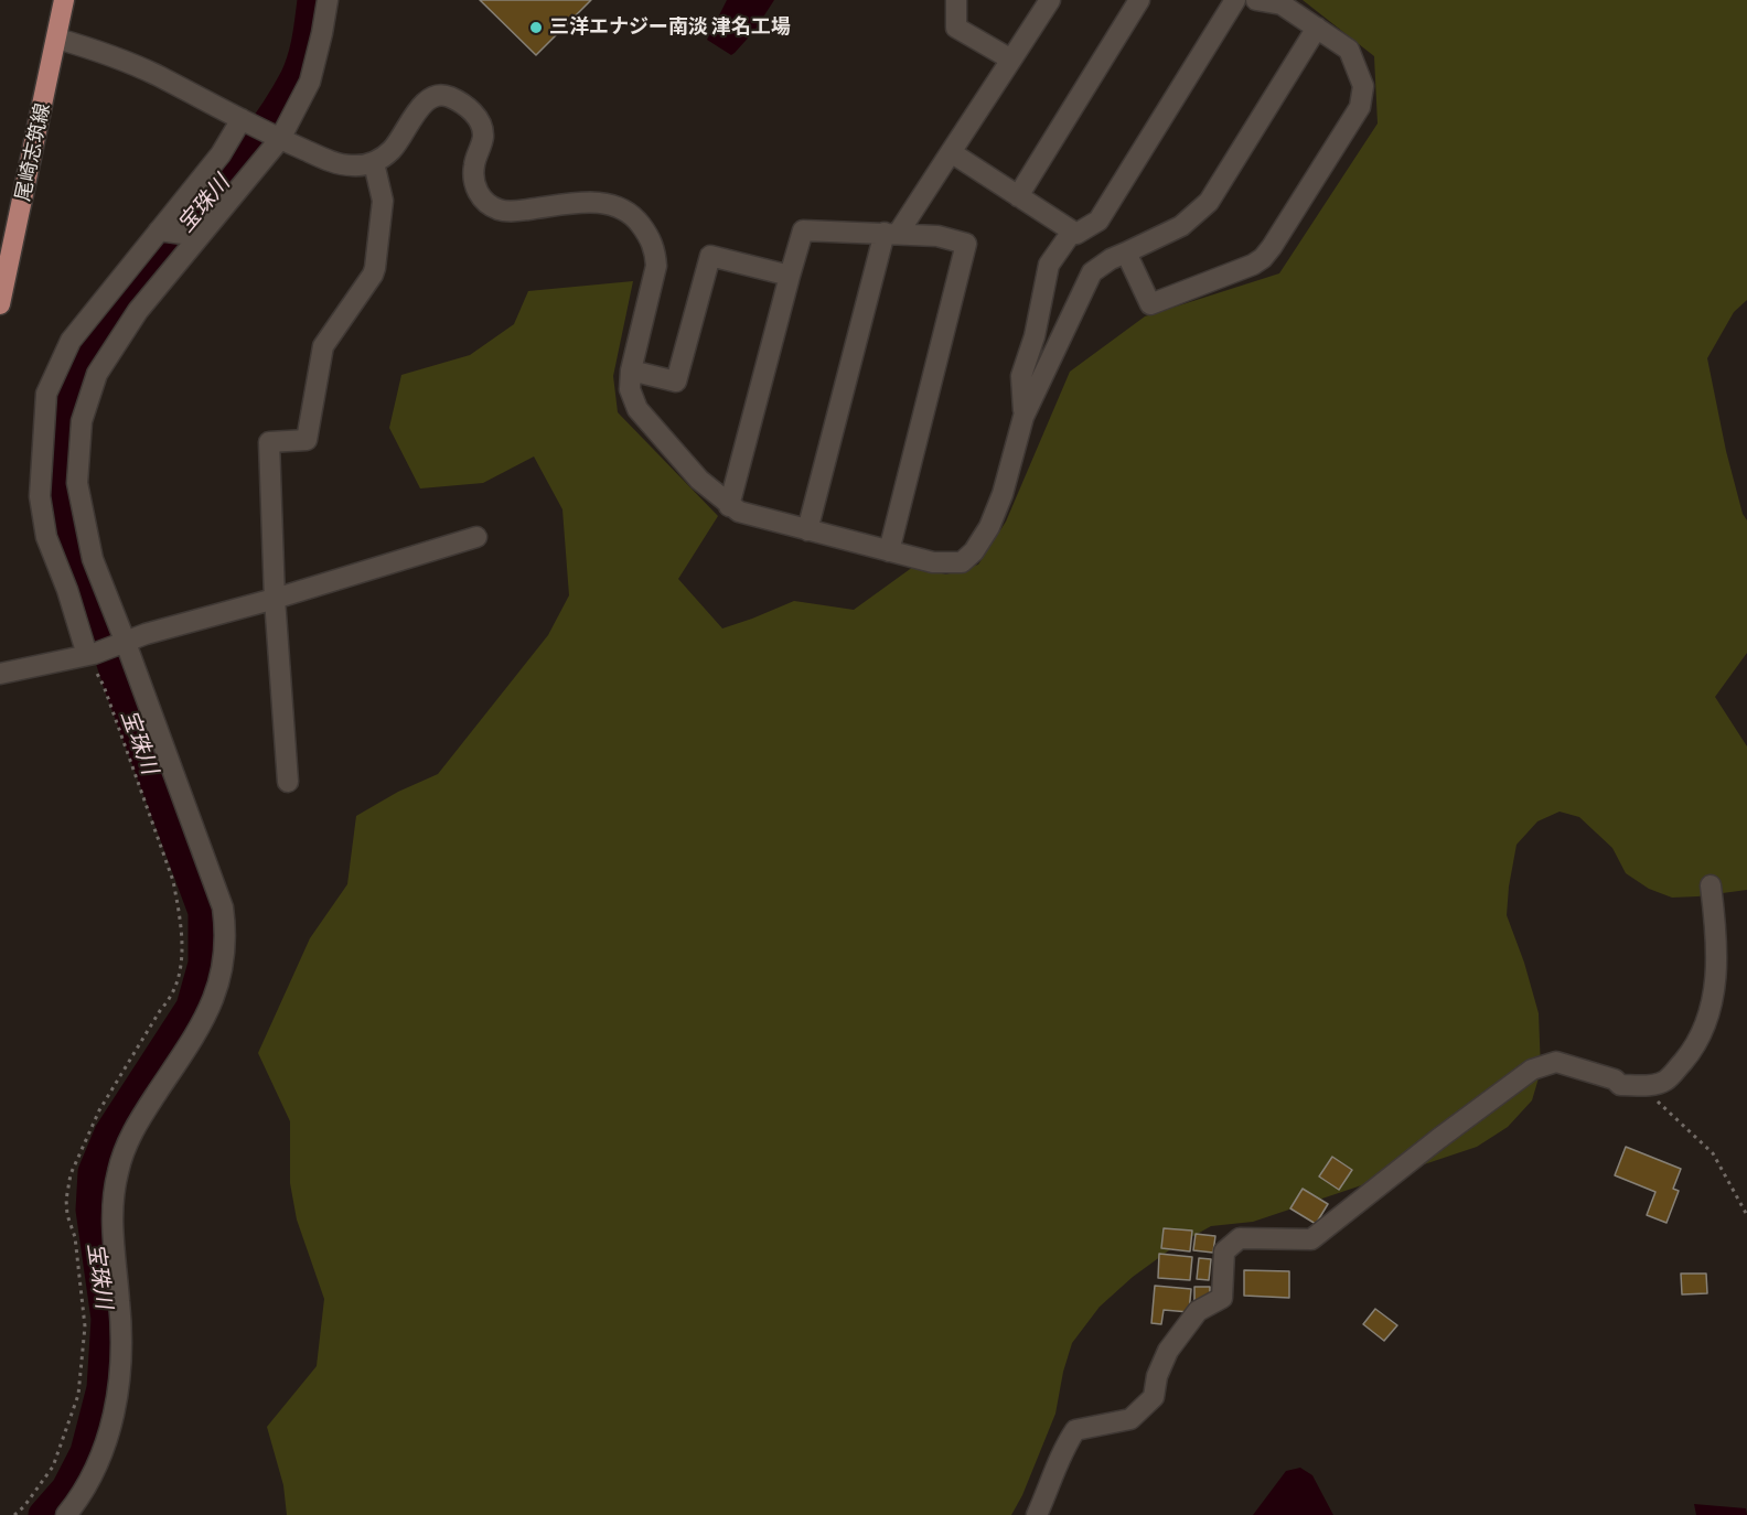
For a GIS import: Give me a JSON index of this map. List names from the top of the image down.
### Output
{
  "streets": {
    "main road": ["尾崎志筑線"]
  },
  "water": ["宝珠川"],
  "places": ["三洋エナジー南淡 津名工場"]
}
